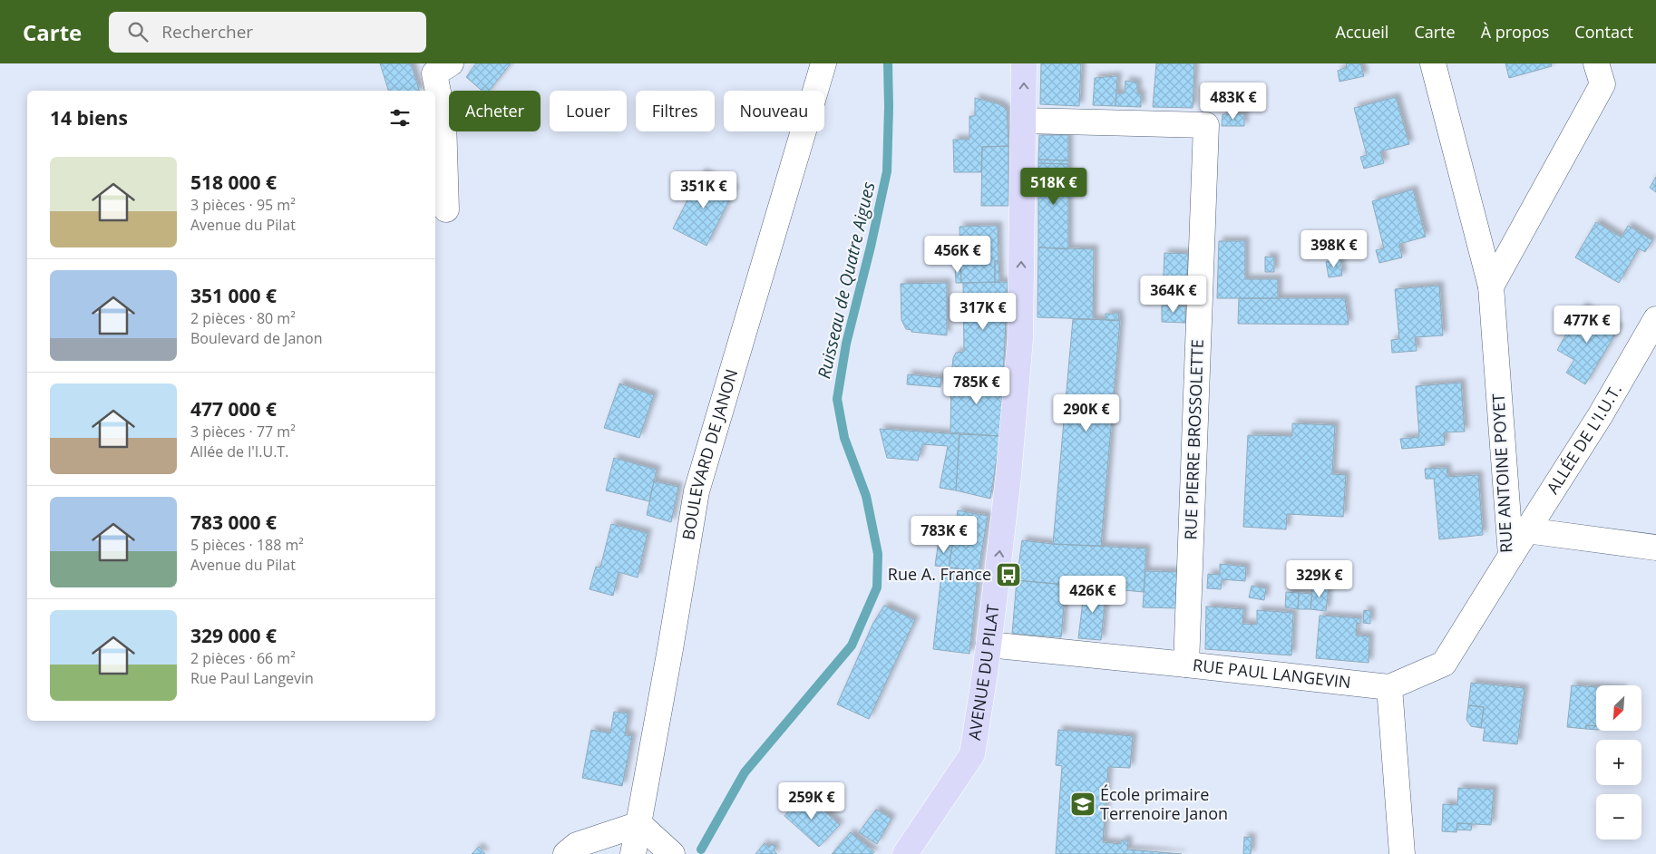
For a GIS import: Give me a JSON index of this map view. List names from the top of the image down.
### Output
{
  "streets": {
    "main road": ["AVENUE DU PILAT"],
    "street": [
      "ALLÉE DE L'I.U.T.",
      "RUE PIERRE BROSSOLETTE",
      "BOULEVARD DE JANON",
      "RUE ANTOINE POYET",
      "RUE PAUL LANGEVIN"
    ]
  },
  "crossings": [
    ["ALLÉE DE L'I.U.T.", "RUE ANTOINE POYET"],
    ["RUE PIERRE BROSSOLETTE", "AVENUE DU PILAT"],
    ["RUE PIERRE BROSSOLETTE", "RUE PAUL LANGEVIN"],
    ["RUE ANTOINE POYET", "RUE PAUL LANGEVIN"],
    ["AVENUE DU PILAT", "RUE PAUL LANGEVIN"]
  ],
  "one_way": ["AVENUE DU PILAT"],
  "water": ["Ruisseau de Quatre Aigues"],
  "places": {
    "bus stop": ["Rue A. France"],
    "school or university": ["École primaire Terrenoire Janon"]
  },
  "north": "bottom left",
  "page": {
    "header": "Carte",
    "search": "Rechercher",
    "nav": [
      "Accueil",
      "Carte",
      "À propos",
      "Contact"
    ],
    "price": [
      "483K €",
      "518K €",
      "351K €",
      "398K €",
      "456K €",
      "364K €",
      "317K €",
      "477K €",
      "785K €",
      "290K €",
      "783K €",
      "329K €",
      "426K €",
      "259K €"
    ],
    "chip": [
      "Acheter",
      "Louer",
      "Filtres",
      "Nouveau"
    ],
    "heading": "14 biens",
    "list": [
      {
        "name": "518 000 €",
        "note": "3 pièces · 95 m² · Avenue du Pilat"
      },
      {
        "name": "351 000 €",
        "note": "2 pièces · 80 m² · Boulevard de Janon"
      },
      {
        "name": "477 000 €",
        "note": "3 pièces · 77 m² · Allée de l'I.U.T."
      },
      {
        "name": "783 000 €",
        "note": "5 pièces · 188 m² · Avenue du Pilat"
      },
      {
        "name": "329 000 €",
        "note": "2 pièces · 66 m² · Rue Paul Langevin"
      }
    ],
    "map_buttons": ["+", "−"]
  }
}
